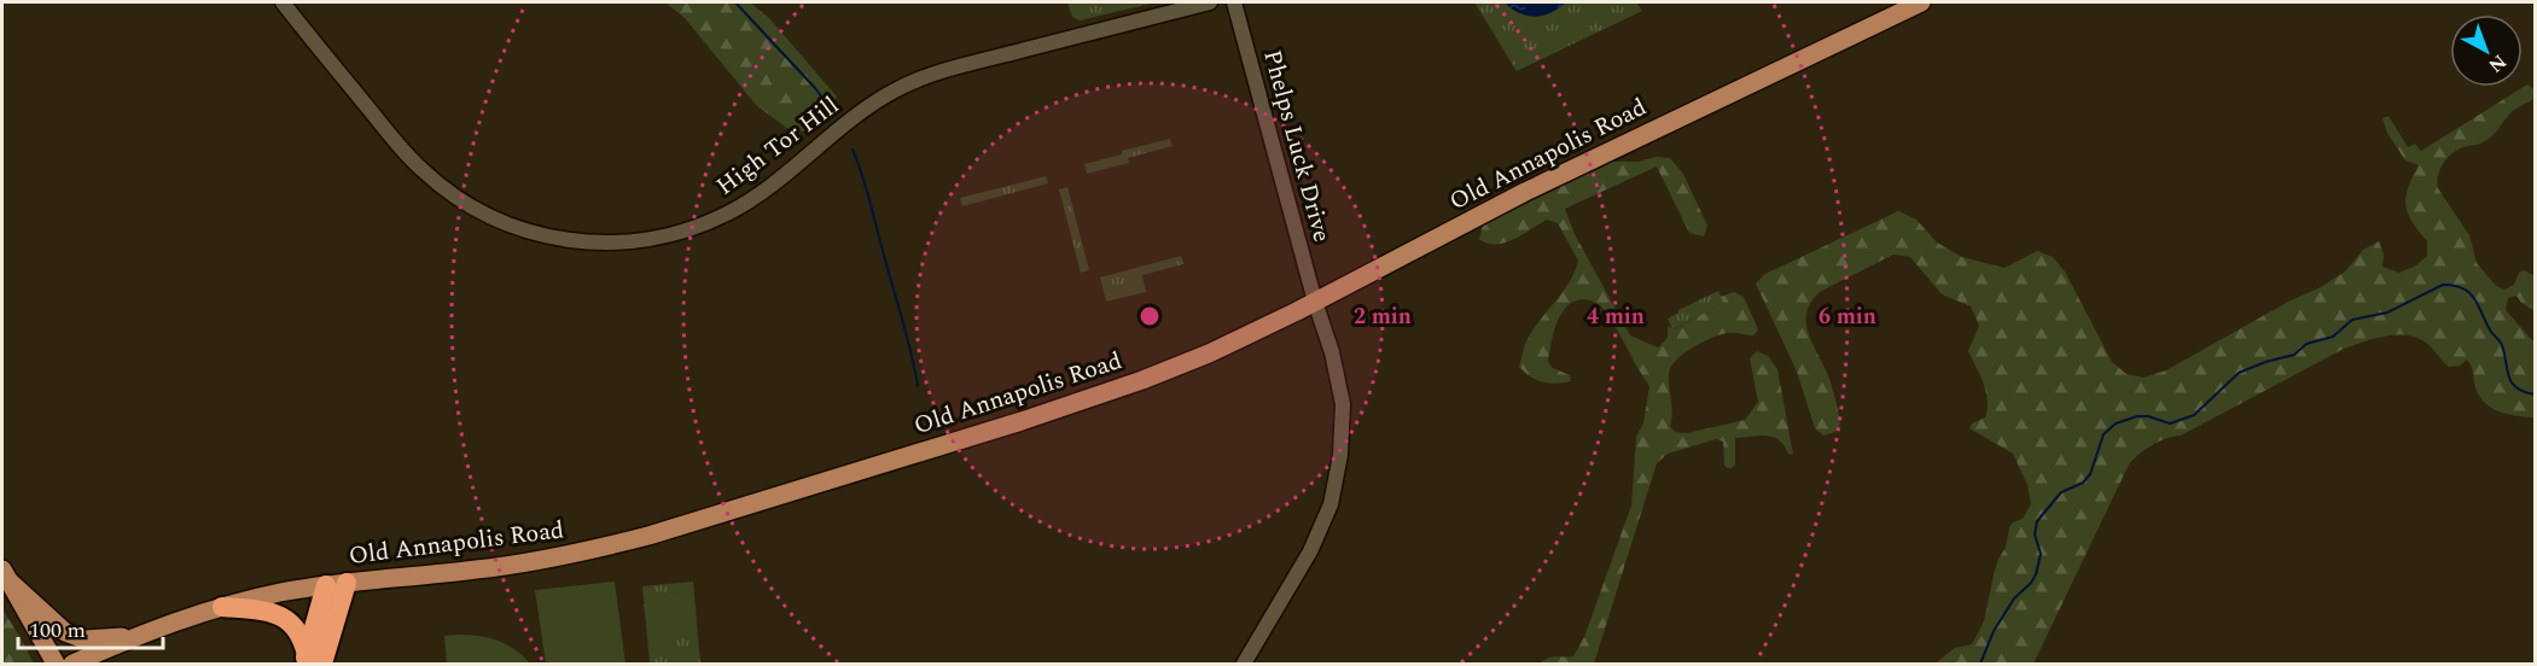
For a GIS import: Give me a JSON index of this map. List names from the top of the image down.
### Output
{
  "streets": {
    "main road": ["Old Annapolis Road"],
    "street": ["High Tor Hill", "Phelps Luck Drive"]
  },
  "crossings": [
    ["Phelps Luck Drive", "Old Annapolis Road"]
  ],
  "scale_bar": "100 m",
  "north": "bottom right",
  "rings": ["2 min", "4 min", "6 min"]
}
